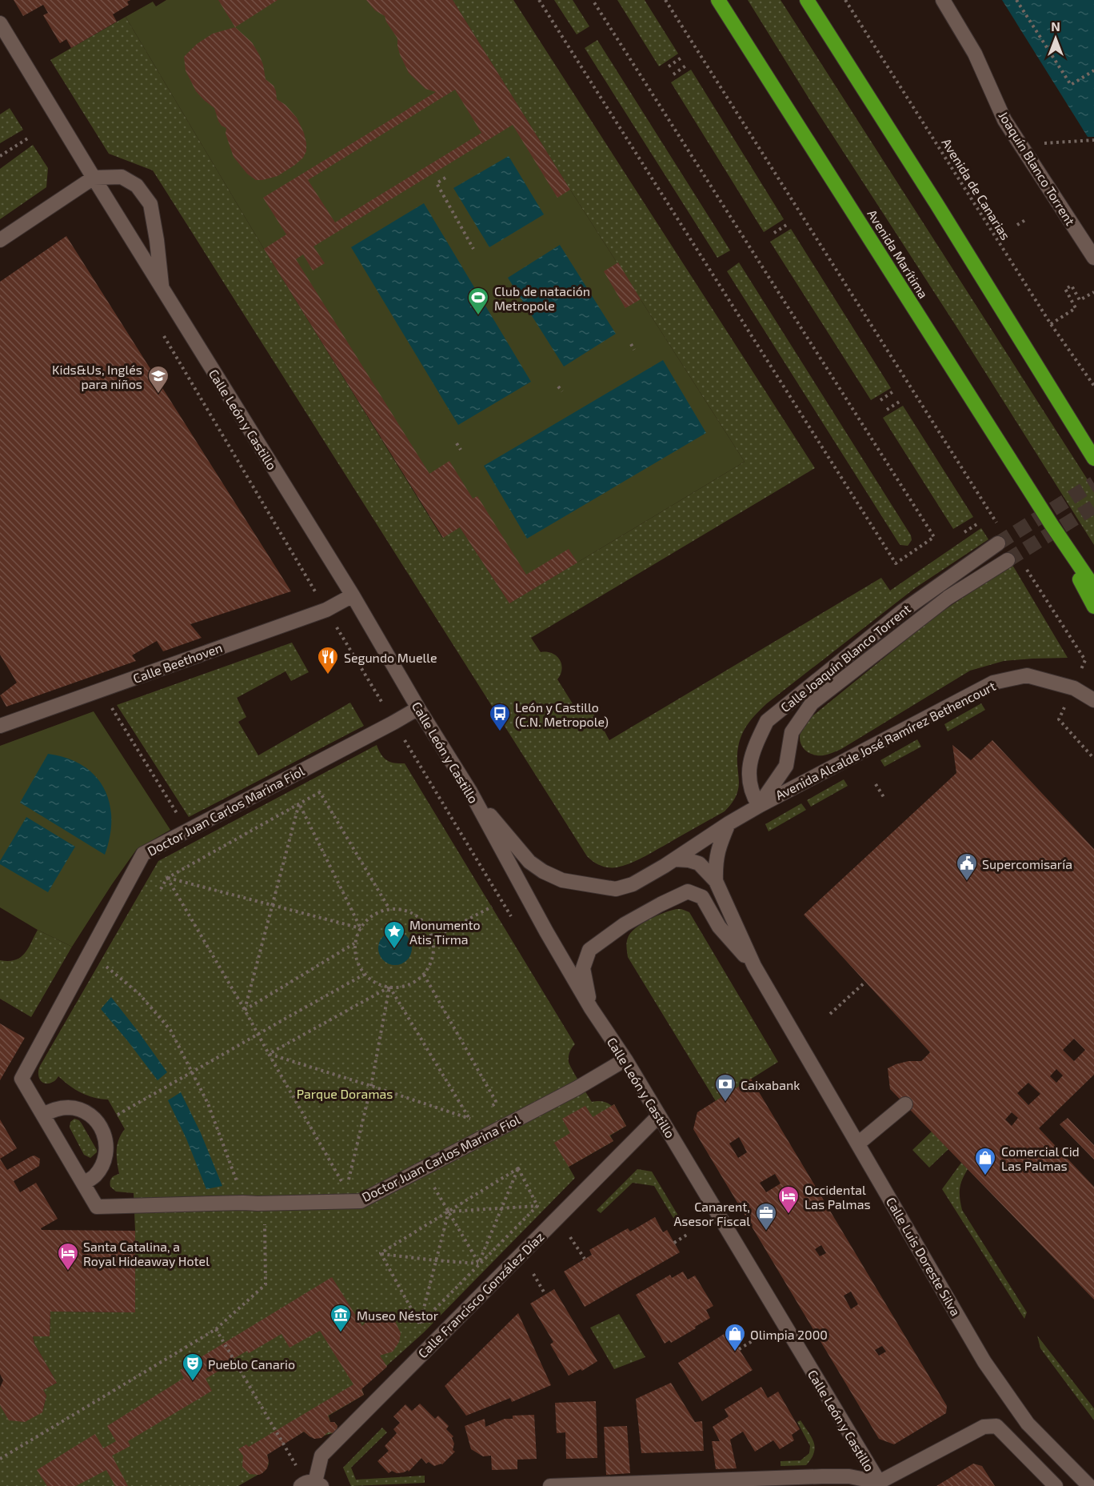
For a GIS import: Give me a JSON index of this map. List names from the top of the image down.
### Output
{
  "streets": {
    "highway": ["Avenida Marítima"],
    "street": [
      "Joaquín Blanco Torrent",
      "Calle León y Castillo",
      "Calle Joaquín Blanco Torrent",
      "Calle Beethoven",
      "Avenida Alcalde José Ramírez Bethencourt",
      "Doctor Juan Carlos Marina Fiol",
      "Calle Luis Doreste Silva",
      "Calle Francisco González Díaz"
    ],
    "path": ["Avenida de Canarias"]
  },
  "crossings": [
    ["Calle León y Castillo", "Calle Joaquín Blanco Torrent"],
    ["Calle León y Castillo", "Calle Beethoven"],
    ["Calle León y Castillo", "Doctor Juan Carlos Marina Fiol"],
    ["Calle León y Castillo", "Calle Francisco González Díaz"],
    ["Calle Joaquín Blanco Torrent", "Avenida Alcalde José Ramírez Bethencourt"],
    ["Calle Joaquín Blanco Torrent", "Calle Luis Doreste Silva"]
  ],
  "parks": ["Parque Doramas"],
  "places": {
    "sports": ["Club de natación Metropole"],
    "school or university": ["Kids&Us, Inglés para niños"],
    "restaurant": ["Segundo Muelle"],
    "bus stop": ["León y Castillo (C.N. Metropole)"],
    "public building": ["Supercomisaría"],
    "place": ["Monumento Atis Tirma"],
    "bank": ["Caixabank"],
    "shop": ["Comercial Cid Las Palmas", "Olimpia 2000"],
    "hotel": ["Occidental Las Palmas", "Santa Catalina, a Royal Hideaway Hotel"],
    "office": ["Canarent, Asesor Fiscal"],
    "museum": ["Museo Néstor"],
    "theatre": ["Pueblo Canario"]
  },
  "north": "top"
}
